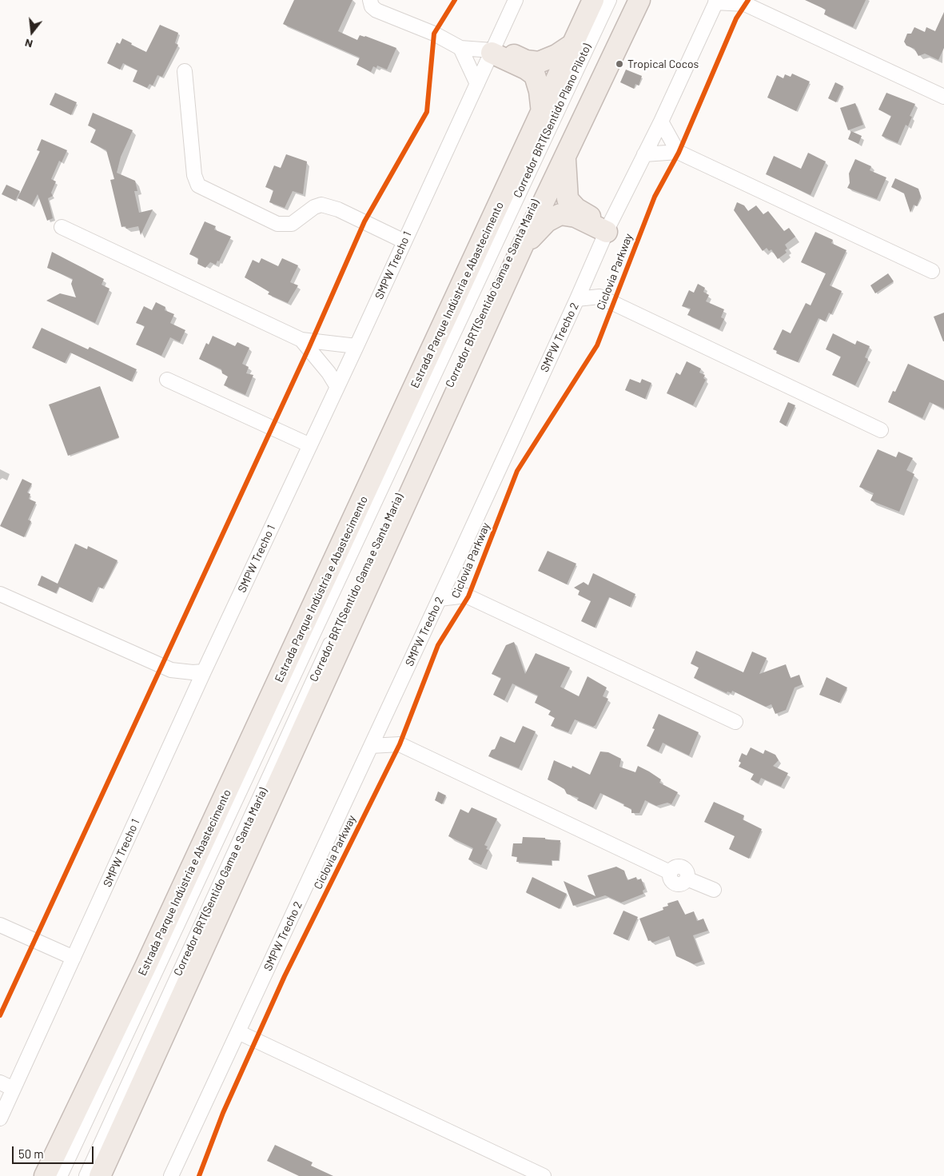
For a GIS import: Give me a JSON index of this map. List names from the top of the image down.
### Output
{
  "streets": {
    "highway": ["Estrada Parque Indústria e Abastecimento"],
    "street": [
      "Corredor BRT(Sentido Plano Piloto)",
      "SMPW Trecho 1",
      "Corredor BRT(Sentido Gama e Santa Maria)",
      "SMPW Trecho 2"
    ],
    "cycle path": ["Ciclovia Parkway"]
  },
  "places": ["Tropical Cocos"],
  "scale_bar": "50 m",
  "north": "bottom"
}
